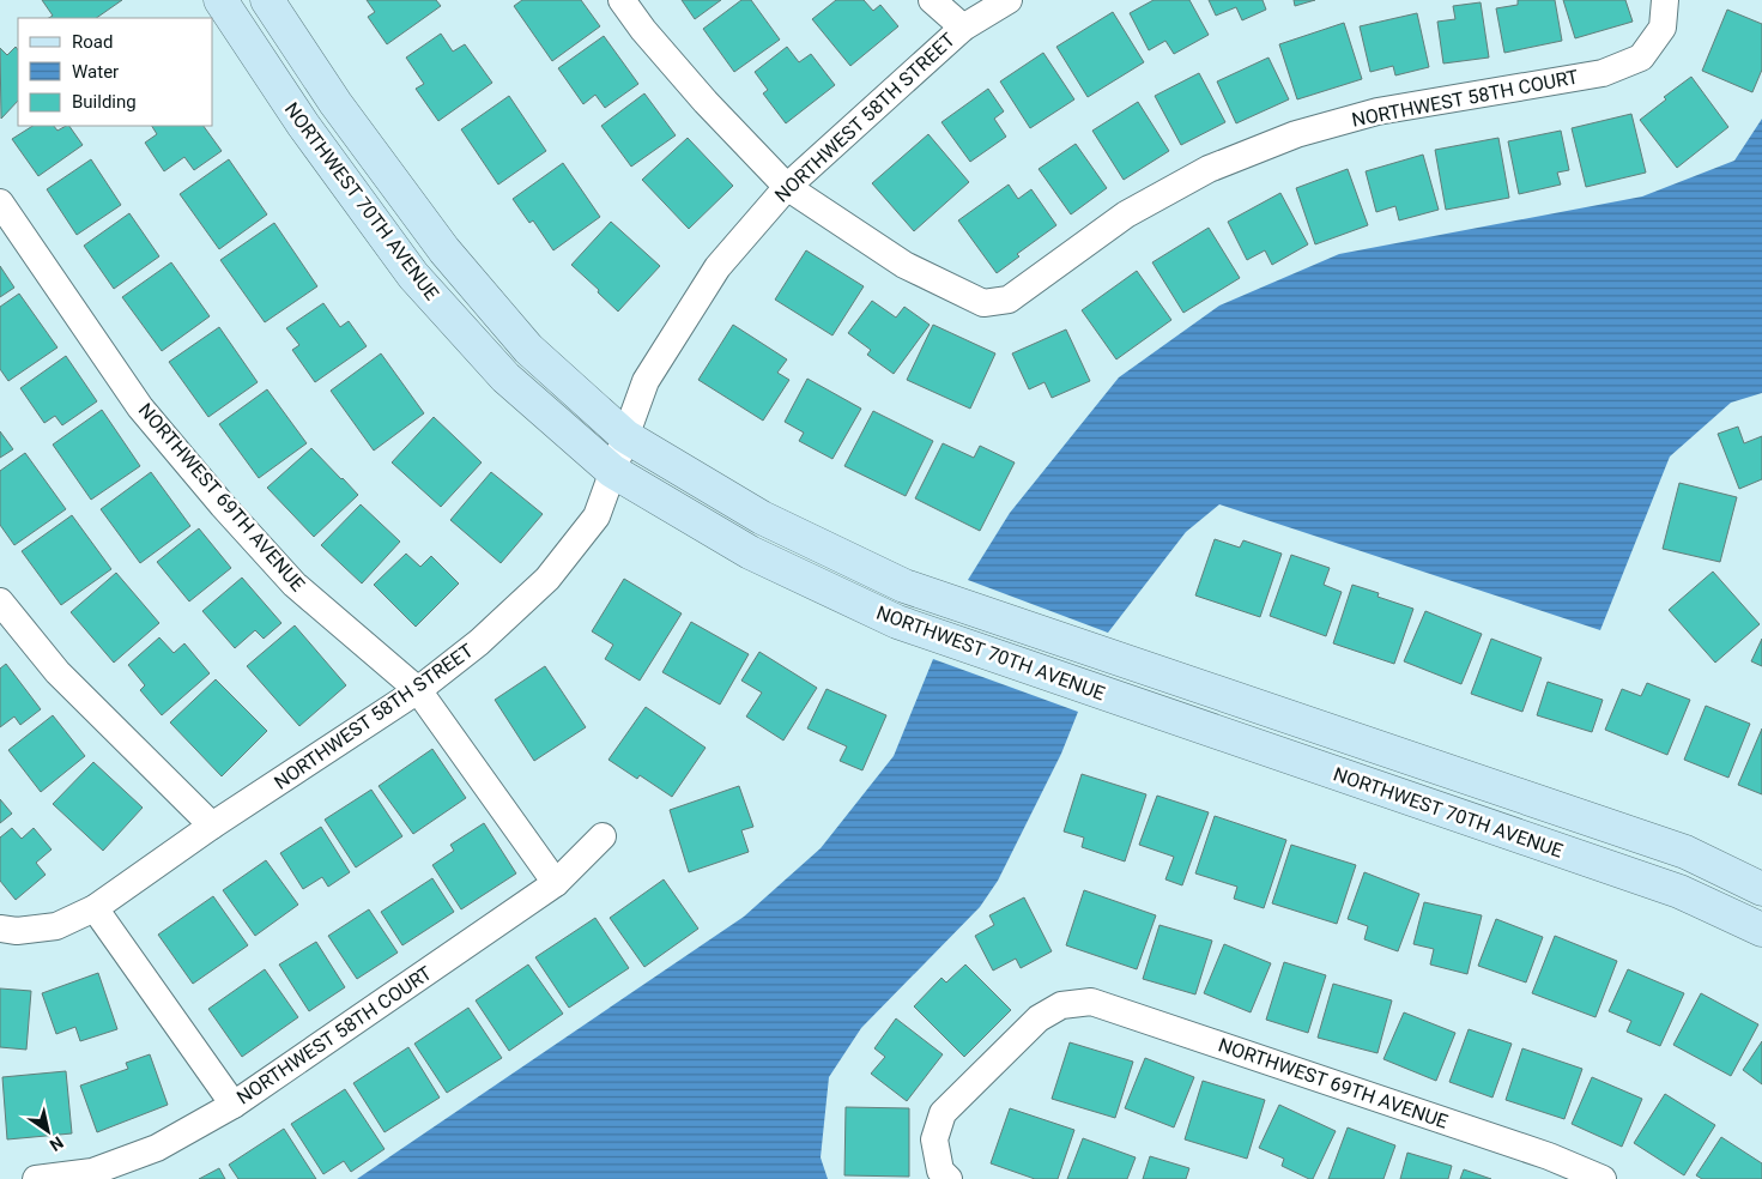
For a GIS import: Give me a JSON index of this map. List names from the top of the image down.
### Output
{
  "streets": {
    "street": [
      "NORTHWEST 58TH COURT",
      "NORTHWEST 58TH STREET",
      "NORTHWEST 70TH AVENUE",
      "NORTHWEST 69TH AVENUE"
    ]
  },
  "crossings": [
    ["NORTHWEST 58TH COURT", "NORTHWEST 58TH STREET"],
    ["NORTHWEST 58TH COURT", "NORTHWEST 69TH AVENUE"],
    ["NORTHWEST 58TH STREET", "NORTHWEST 70TH AVENUE"],
    ["NORTHWEST 58TH STREET", "NORTHWEST 69TH AVENUE"]
  ],
  "legend": ["Road", "Water", "Building"],
  "north": "bottom right"
}
